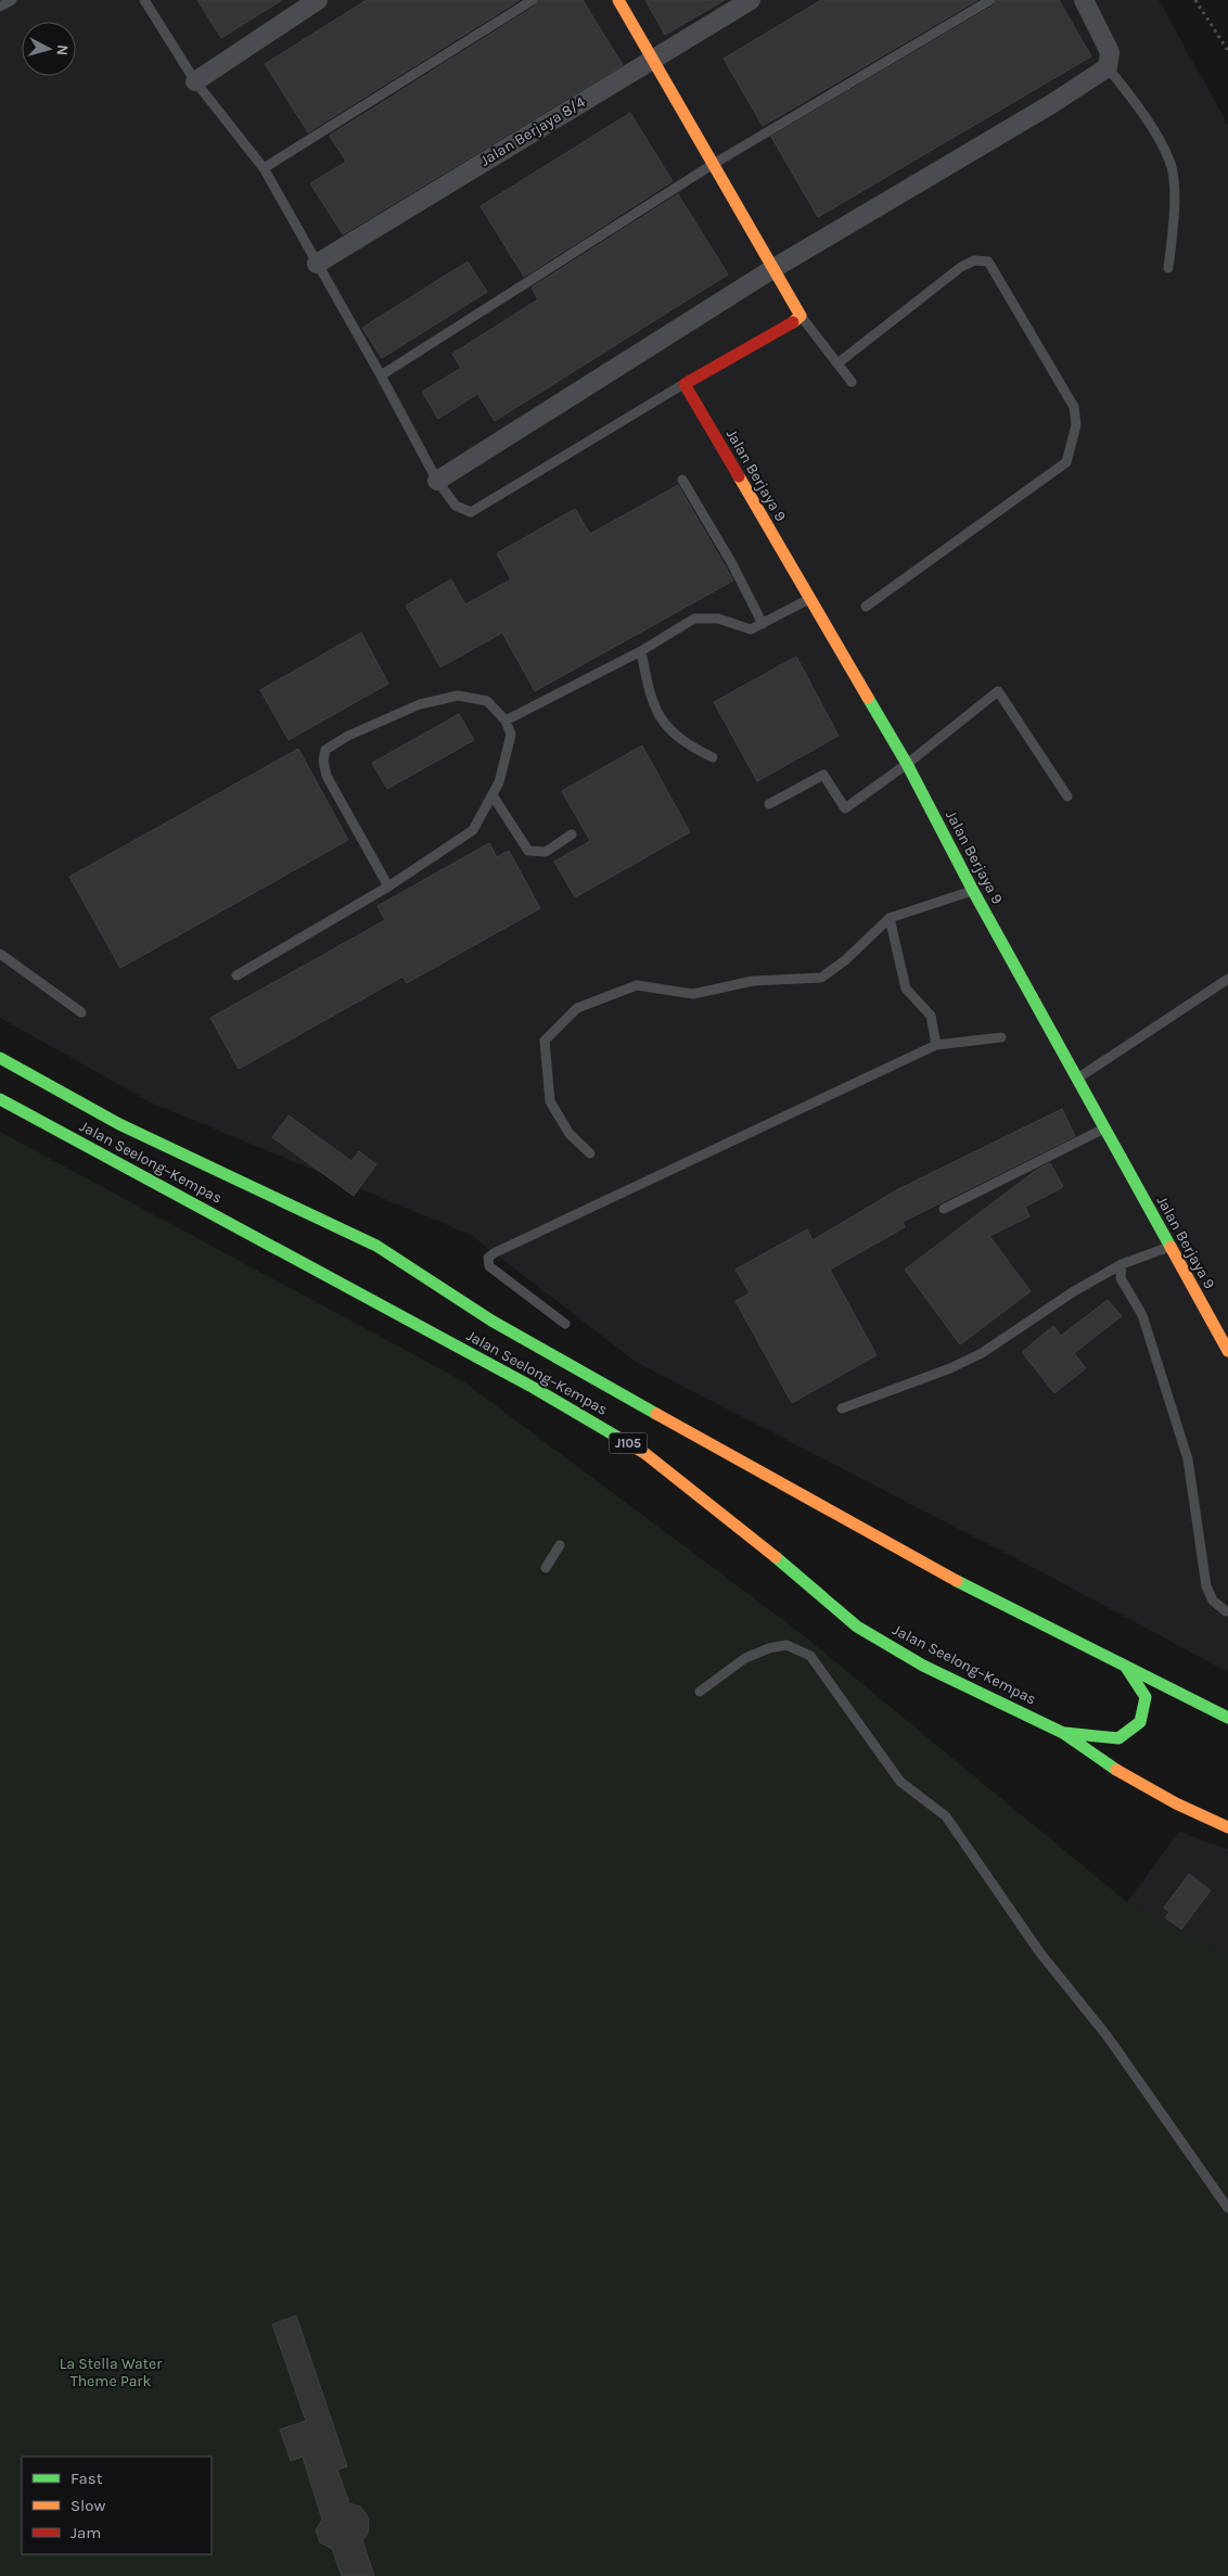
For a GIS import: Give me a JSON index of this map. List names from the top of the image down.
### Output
{
  "streets": {
    "main road": ["Jalan Berjaya 9", "Jalan Seelong–Kempas", "J105"],
    "street": ["Jalan Berjaya 8/4"]
  },
  "parks": ["La Stella Water Theme Park"],
  "legend": ["Fast", "Slow", "Jam"],
  "north": "right"
}
